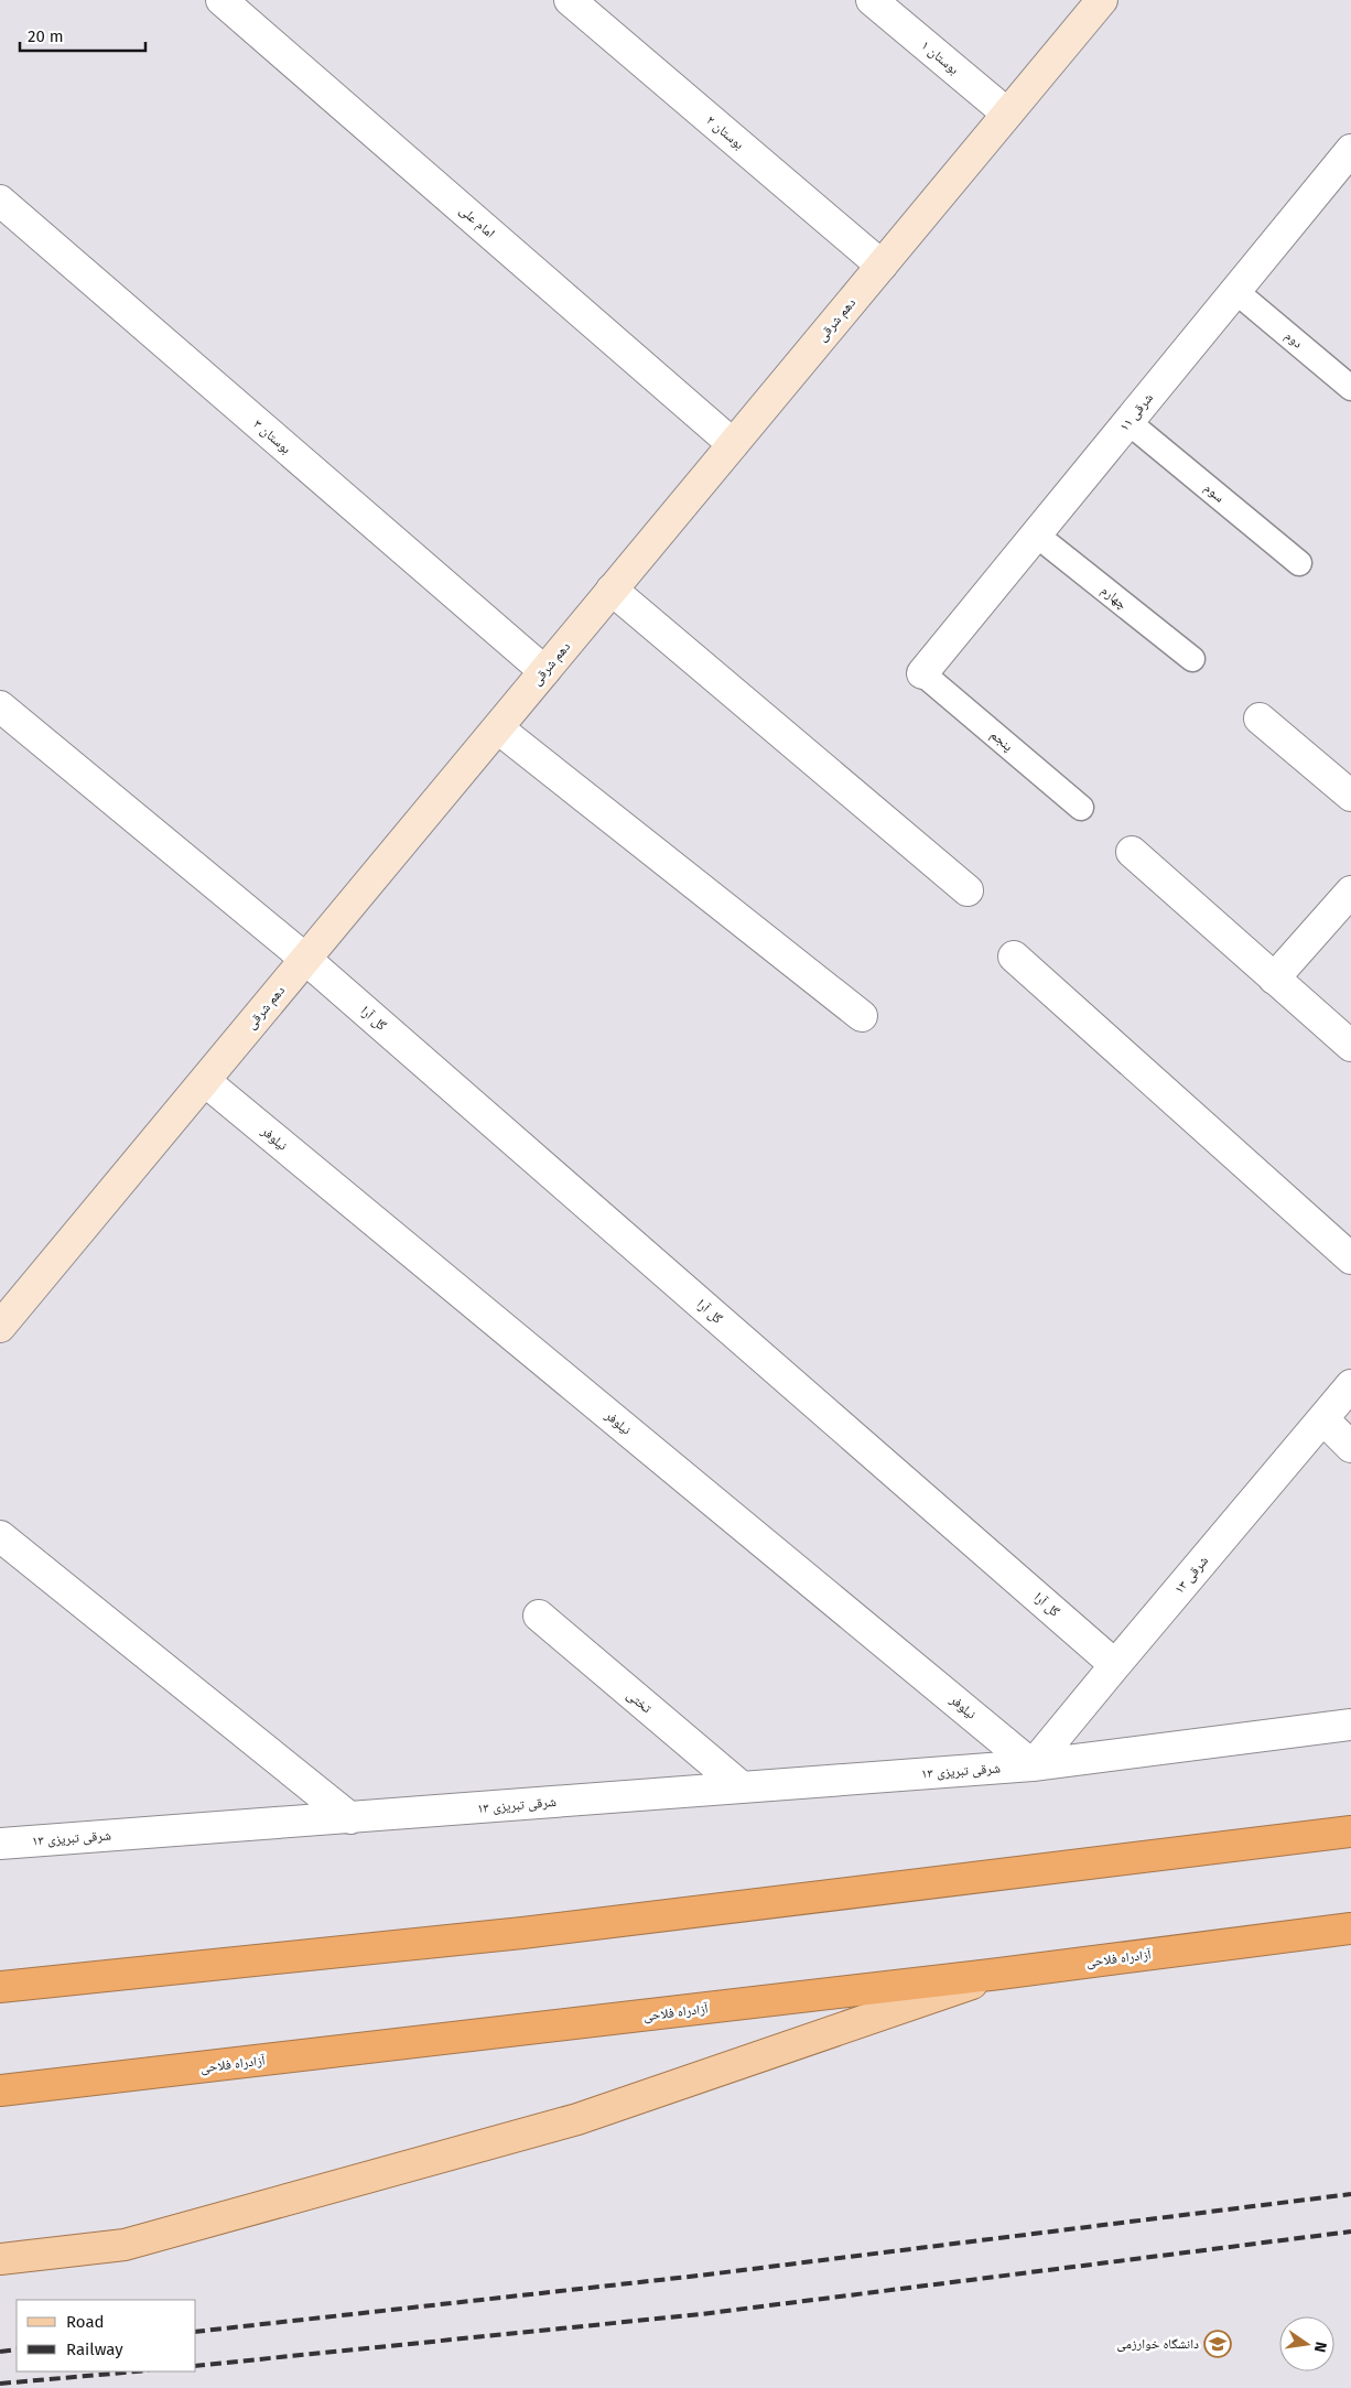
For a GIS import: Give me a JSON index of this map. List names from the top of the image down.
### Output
{
  "streets": {
    "highway": ["آزادراه فلاحی"],
    "street": [
      "بوستان ۱",
      "بوستان ۲",
      "امام علی",
      "دهم شرقی",
      "۱۱ شرقی",
      "بوستان ۳",
      "گل آرا",
      "نیلوفر",
      "۱۳ شرقی",
      "تختی",
      "۱۳ شرقی تبریزی"
    ],
    "lane": [
      "دوم",
      "سوم",
      "چهارم",
      "پنجم"
    ]
  },
  "crossings": [
    ["بوستان ۱", "دهم شرقی"],
    ["بوستان ۲", "دهم شرقی"],
    ["امام علی", "دهم شرقی"],
    ["دهم شرقی", "بوستان ۳"],
    ["دهم شرقی", "گل آرا"],
    ["دهم شرقی", "نیلوفر"],
    ["دوم", "۱۱ شرقی"],
    ["۱۱ شرقی", "سوم"],
    ["۱۱ شرقی", "چهارم"],
    ["۱۱ شرقی", "پنجم"],
    ["گل آرا", "۱۳ شرقی"],
    ["نیلوفر", "۱۳ شرقی"],
    ["نیلوفر", "۱۳ شرقی تبریزی"],
    ["۱۳ شرقی", "۱۳ شرقی تبریزی"],
    ["تختی", "۱۳ شرقی تبریزی"]
  ],
  "places": {
    "school or university": ["دانشگاه خوارزمی"]
  },
  "legend": ["Road", "Railway"],
  "scale_bar": "20 m",
  "north": "right"
}
